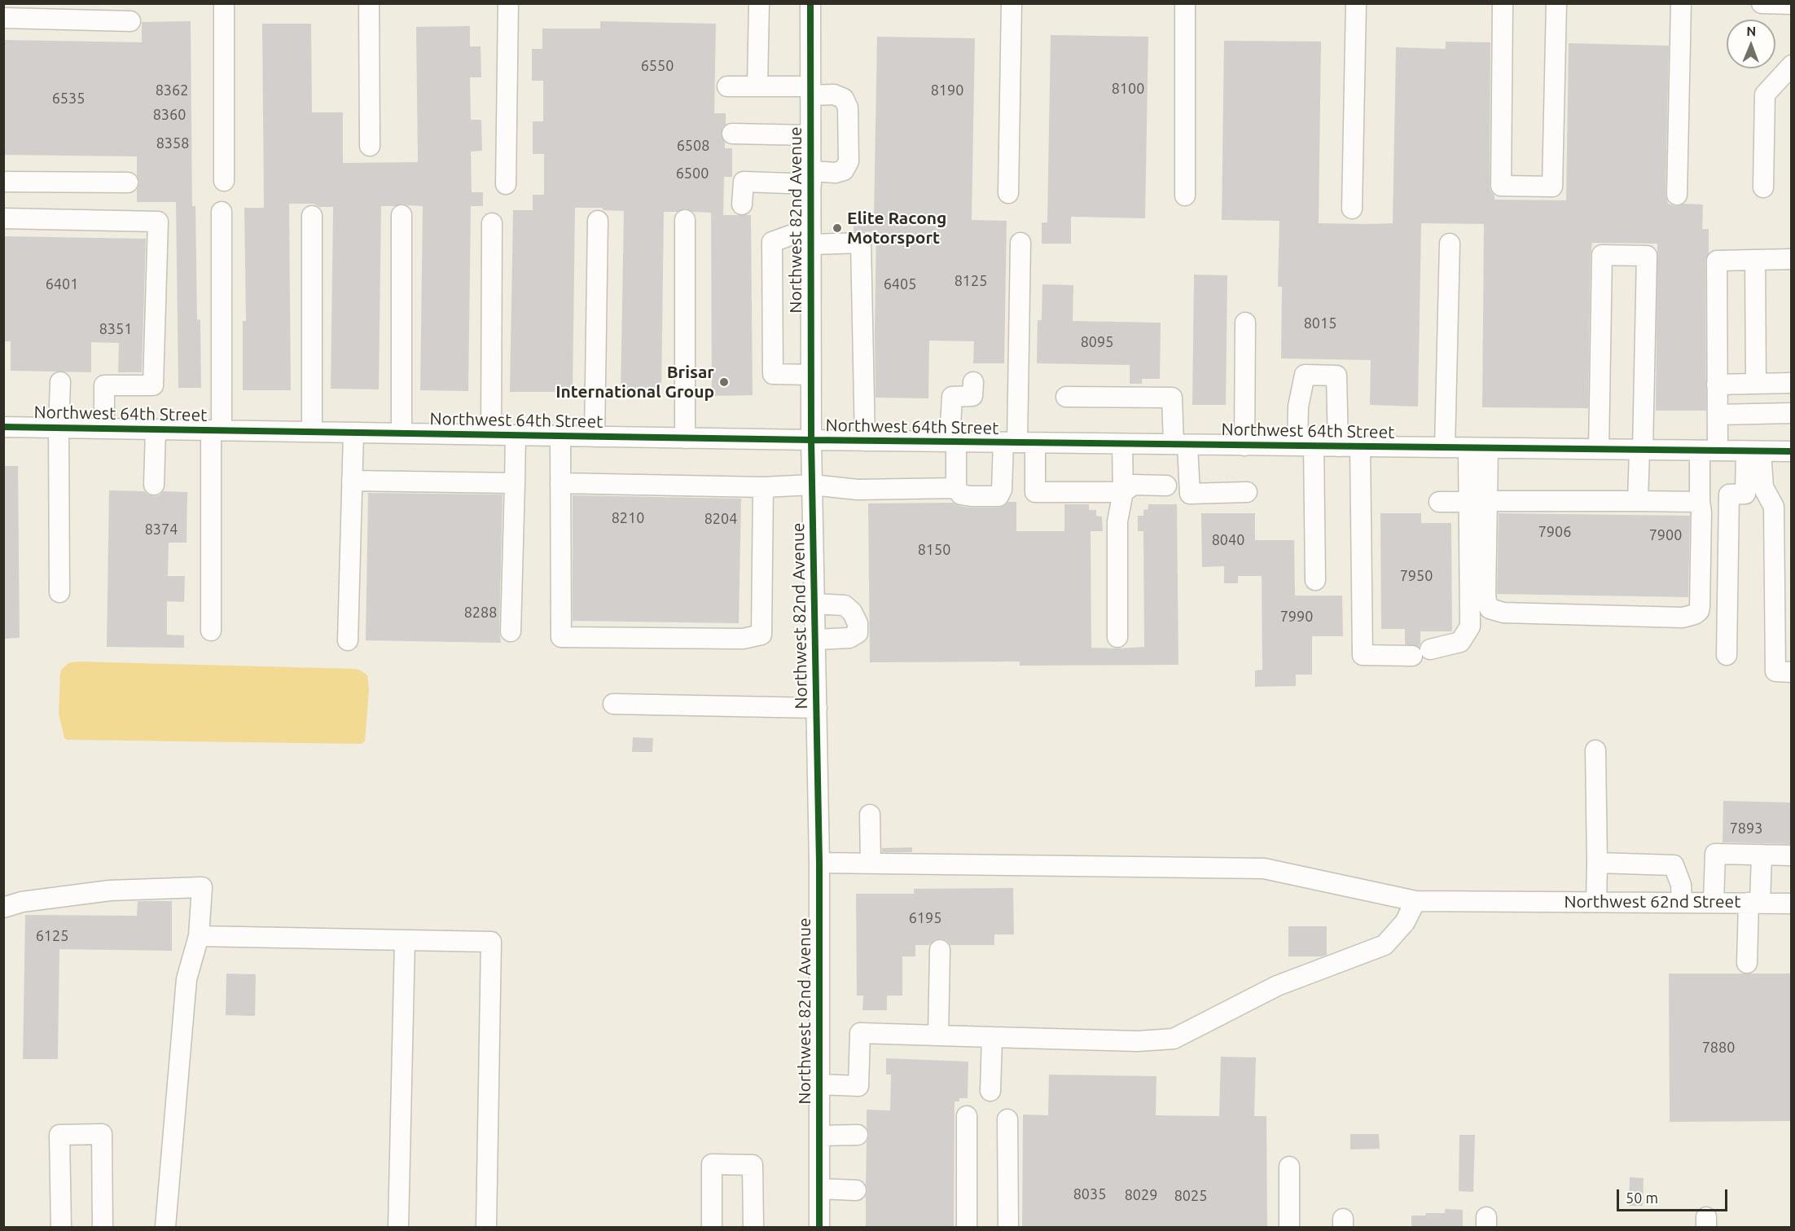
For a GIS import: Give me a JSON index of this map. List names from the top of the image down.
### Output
{
  "streets": {
    "street": ["Northwest 82nd Avenue", "Northwest 64th Street", "Northwest 62nd Street"]
  },
  "crossings": [
    ["Northwest 82nd Avenue", "Northwest 64th Street"],
    ["Northwest 82nd Avenue", "Northwest 62nd Street"]
  ],
  "places": ["Elite Racong Motorsport", "Brisar International Group"],
  "house_numbers": [
    "6550",
    "8100",
    "8362",
    "8190",
    "6535",
    "8360",
    "8358",
    "6508",
    "6500",
    "8125",
    "6401",
    "6405",
    "8015",
    "8351",
    "8095",
    "8210",
    "8204",
    "8374",
    "7906",
    "7900",
    "8040",
    "8150",
    "7950",
    "8288",
    "7990",
    "7893",
    "6195",
    "6125",
    "7880",
    "8035",
    "8029",
    "8025"
  ],
  "scale_bar": "50 m",
  "north": "top"
}
